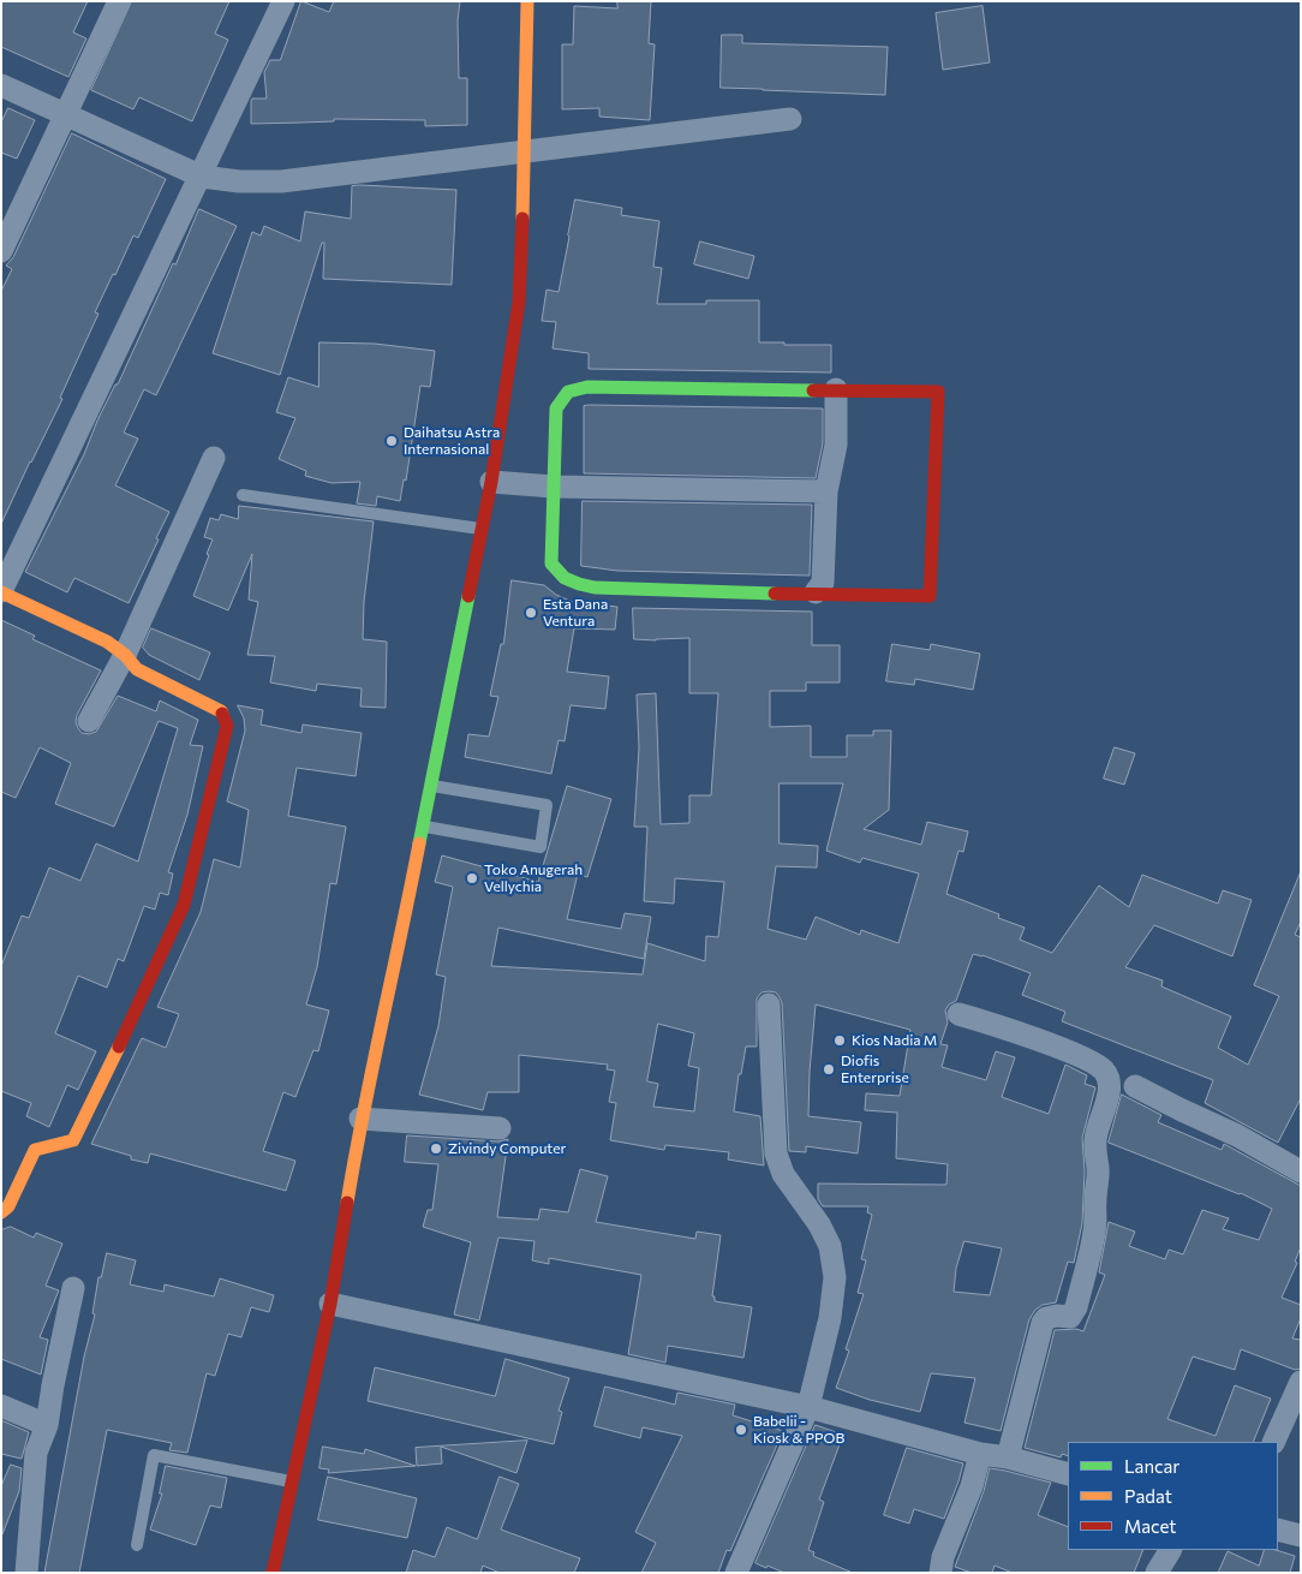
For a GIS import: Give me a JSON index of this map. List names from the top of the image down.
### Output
{
  "places": [
    "Daihatsu Astra Internasional",
    "Esta Dana Ventura",
    "Toko Anugerah Vellychia",
    "Kios Nadia M",
    "Diofis Enterprise",
    "Zivindy Computer",
    "Babelii - Kiosk & PPOB"
  ],
  "legend": ["Lancar", "Padat", "Macet"]
}
